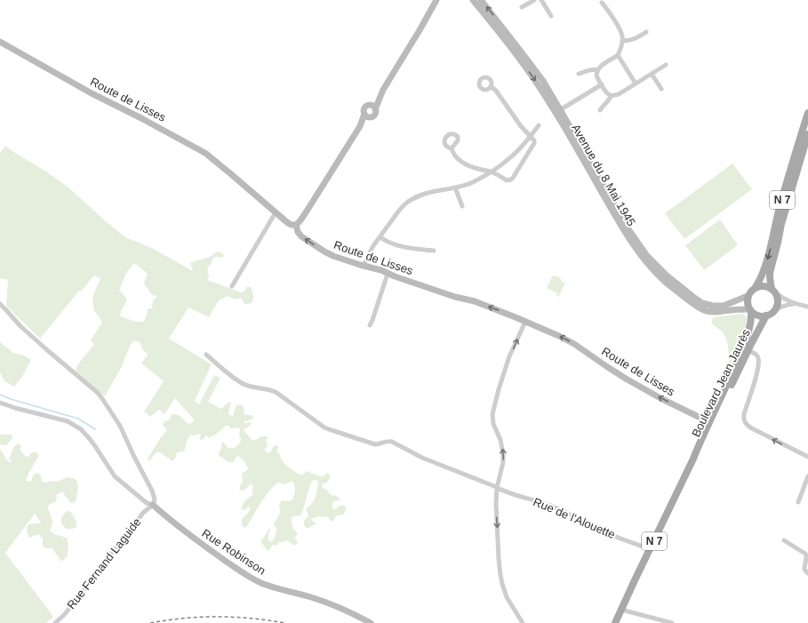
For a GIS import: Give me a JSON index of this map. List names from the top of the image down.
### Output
{
  "streets": {
    "main road": ["N 7", "Boulevard Jean Jaurès"],
    "street": [
      "Route de Lisses",
      "Avenue du 8 Mai 1945",
      "Rue de l'Alouette",
      "Rue Robinson",
      "Rue Fernand Laguide"
    ]
  },
  "crossings": [
    ["Route de Lisses", "Boulevard Jean Jaurès"],
    ["Avenue du 8 Mai 1945", "N 7"],
    ["Avenue du 8 Mai 1945", "Boulevard Jean Jaurès"],
    ["N 7", "Boulevard Jean Jaurès"],
    ["Boulevard Jean Jaurès", "Rue de l'Alouette"],
    ["Rue Robinson", "Rue Fernand Laguide"]
  ],
  "one_way": ["Route de Lisses"]
}
